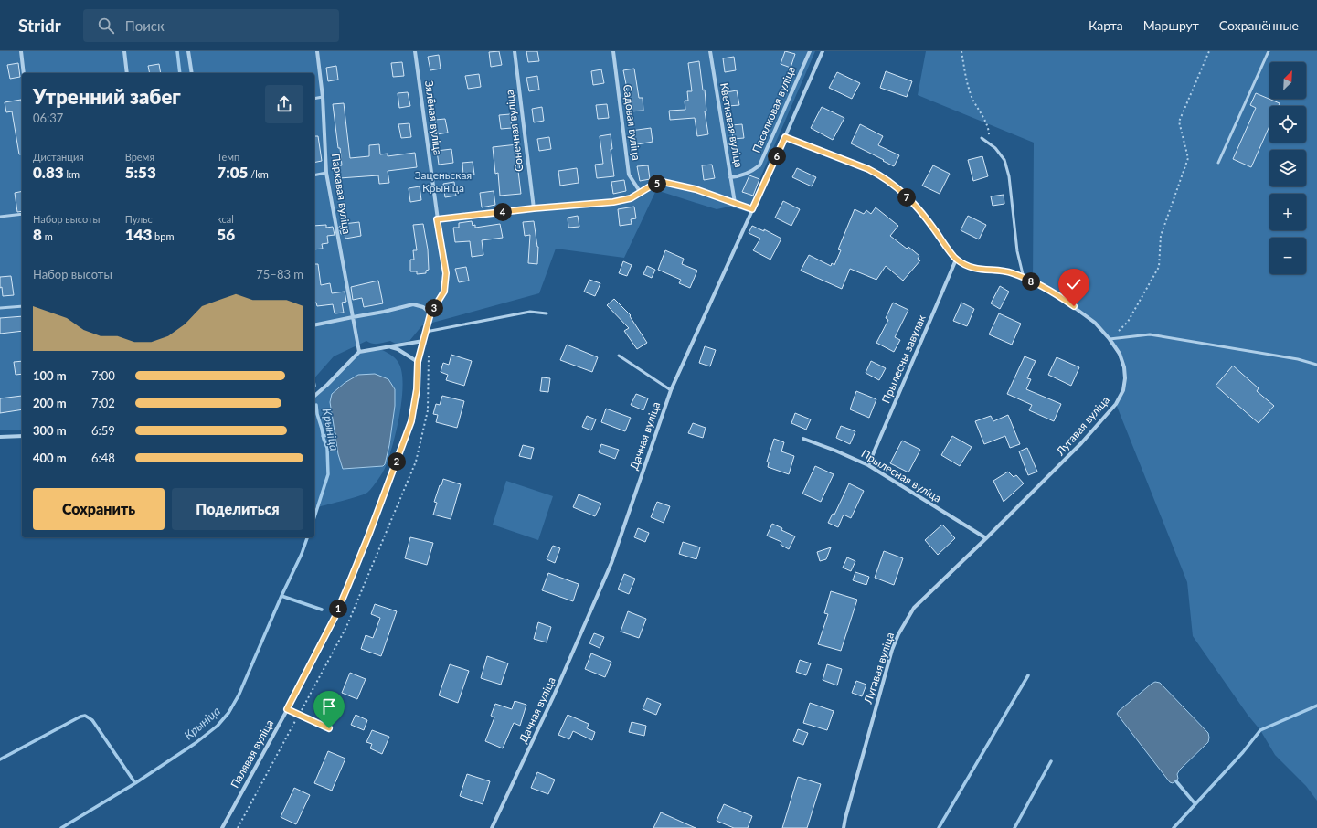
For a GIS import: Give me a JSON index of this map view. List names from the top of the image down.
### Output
{
  "streets": {
    "street": [
      "Пасялковая вуліца",
      "Зялёная вуліца",
      "Садовая вуліца",
      "Кветкавая вуліца",
      "Сонечная вуліца",
      "Паркавая вуліца",
      "Прылесны завулак",
      "Лугавая вуліца",
      "Дачная вуліца",
      "Прылесная вуліца",
      "Палявая вуліца"
    ]
  },
  "crossings": [
    ["Пасялковая вуліца", "Кветкавая вуліца"],
    ["Зялёная вуліца", "Палявая вуліца"],
    ["Прылесны завулак", "Лугавая вуліца"],
    ["Прылесны завулак", "Прылесная вуліца"],
    ["Лугавая вуліца", "Дачная вуліца"],
    ["Лугавая вуліца", "Прылесная вуліца"]
  ],
  "water": ["Крыніца"],
  "parks": ["Заценьская Крыніца"],
  "north": "top right",
  "page": {
    "header": "Stridr",
    "search": "Поиск",
    "nav": ["Карта", "Маршрут", "Сохранённые"],
    "map_buttons": ["+", "−"],
    "heading": ["Утренний забег", "06:37"],
    "stats": [
      ["Дистанция", "0.83 km"],
      ["Время", "5:53"],
      ["Темп", "7:05 /km"],
      ["Набор высоты", "8 m"],
      ["Пульс", "143 bpm"],
      ["kcal", "56"]
    ],
    "pins": [
      "6",
      "5",
      "7",
      "4",
      "8",
      "3",
      "2",
      "1"
    ],
    "chart": ["Набор высоты", "75–83 m"],
    "list": [
      {
        "name": "100 m",
        "note": "7:00"
      },
      {
        "name": "200 m",
        "note": "7:02"
      },
      {
        "name": "300 m",
        "note": "6:59"
      },
      {
        "name": "400 m",
        "note": "6:48"
      }
    ],
    "buttons": ["Сохранить", "Поделиться"]
  }
}
